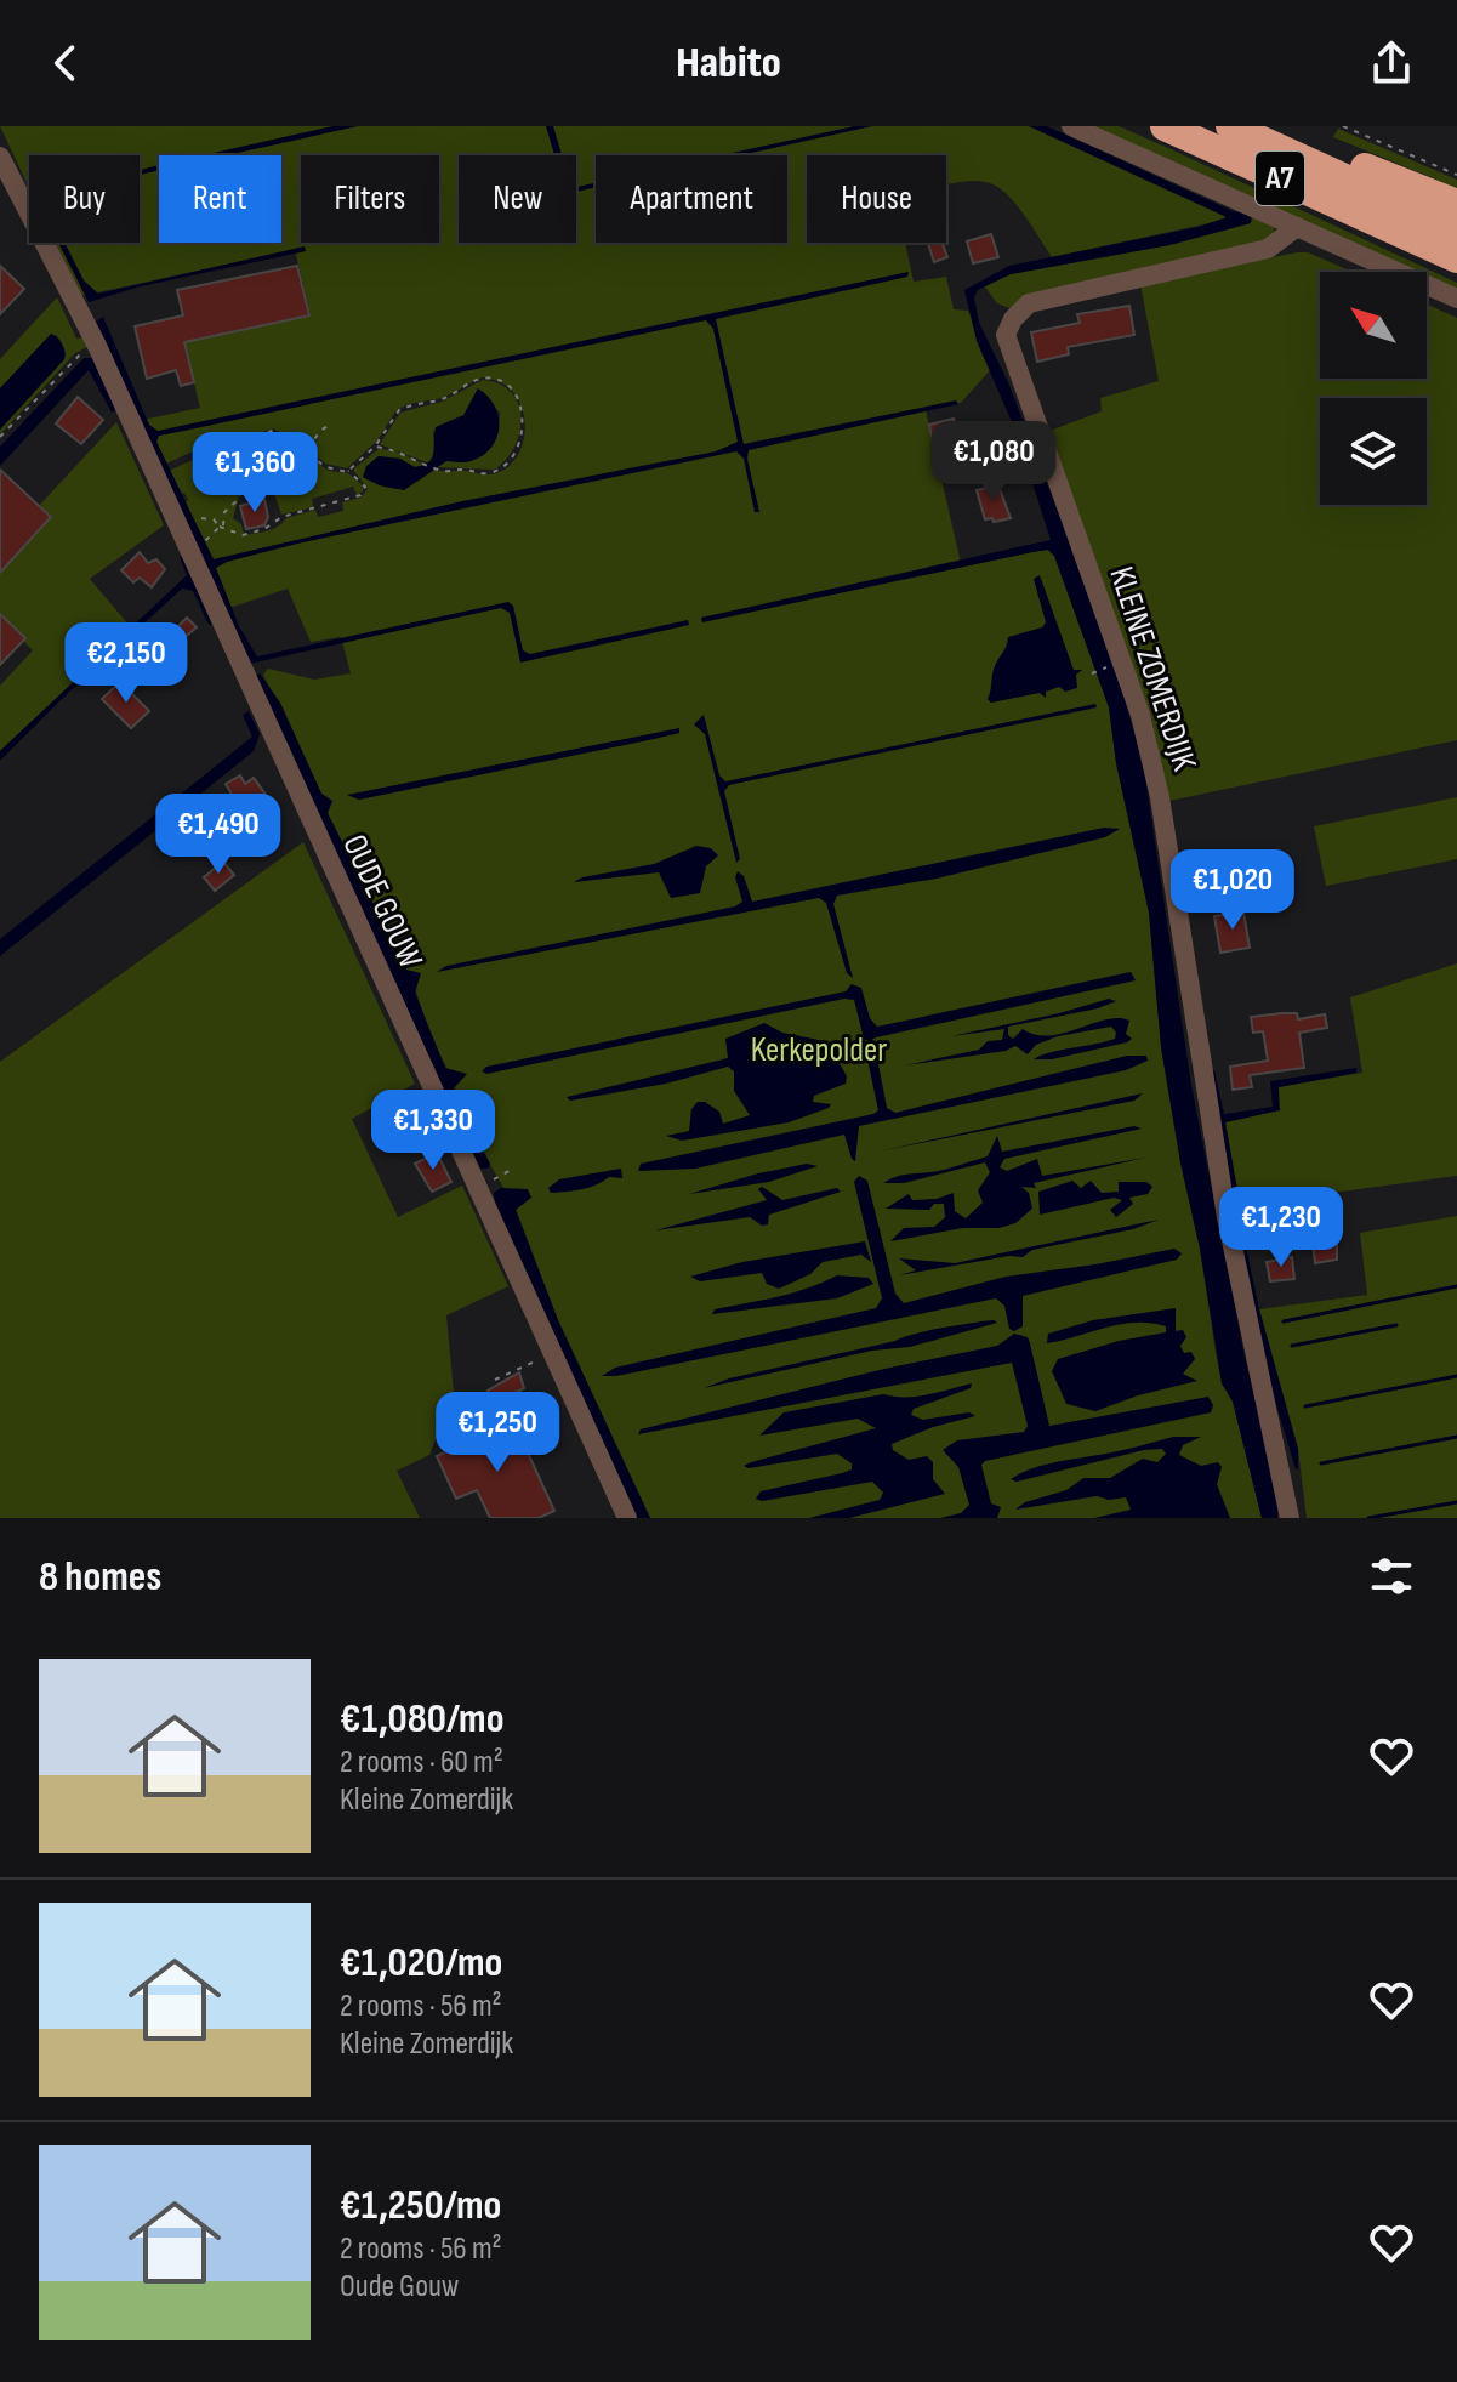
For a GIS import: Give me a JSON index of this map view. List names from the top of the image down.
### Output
{
  "streets": {
    "highway": ["A7"],
    "street": ["KLEINE ZOMERDIJK", "OUDE GOUW"]
  },
  "parks": ["Kerkepolder"],
  "north": "top left",
  "page": {
    "header": "Habito",
    "chip": [
      "Buy",
      "Rent",
      "Filters",
      "New",
      "Apartment",
      "House"
    ],
    "price": [
      "€1,080",
      "€1,360",
      "€2,150",
      "€1,490",
      "€1,020",
      "€1,330",
      "€1,230",
      "€1,250"
    ],
    "heading": "8 homes",
    "list": [
      {
        "name": "€1,080/mo",
        "note": "2 rooms · 60 m² · Kleine Zomerdijk"
      },
      {
        "name": "€1,020/mo",
        "note": "2 rooms · 56 m² · Kleine Zomerdijk"
      },
      {
        "name": "€1,250/mo",
        "note": "2 rooms · 56 m² · Oude Gouw"
      }
    ]
  }
}
